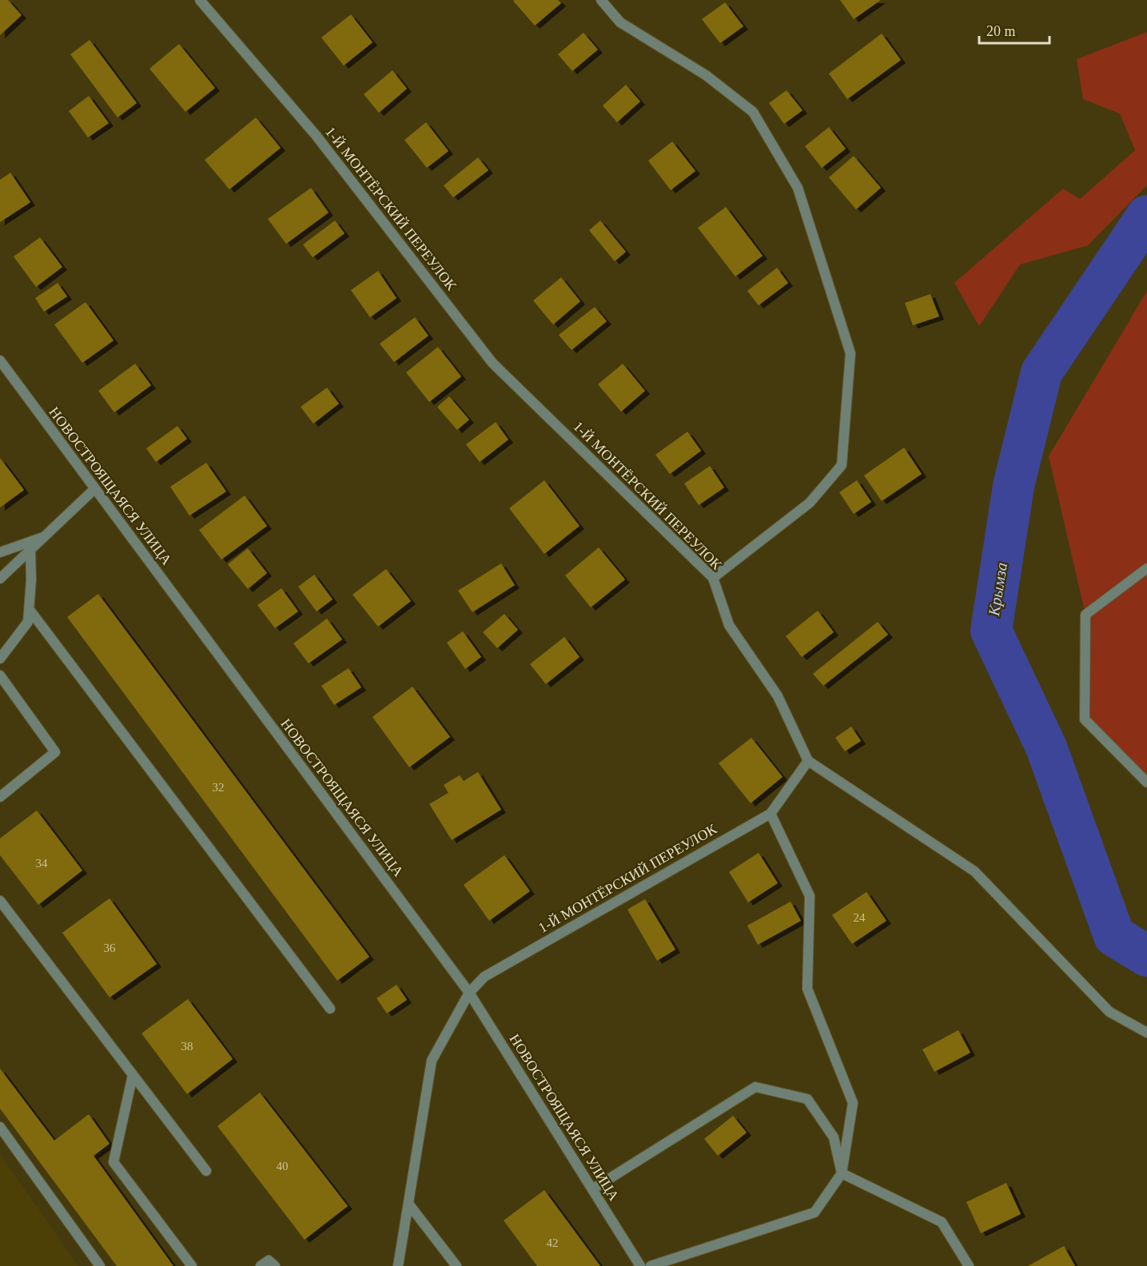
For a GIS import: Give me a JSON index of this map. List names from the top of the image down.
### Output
{
  "streets": {
    "street": ["1-Й МОНТЁРСКИЙ ПЕРЕУЛОК", "НОВОСТРОЯЩАЯСЯ УЛИЦА"]
  },
  "crossings": [
    ["1-Й МОНТЁРСКИЙ ПЕРЕУЛОК", "НОВОСТРОЯЩАЯСЯ УЛИЦА"]
  ],
  "water": ["Крымза"],
  "house_numbers": [
    "32",
    "34",
    "24",
    "36",
    "38",
    "40",
    "42"
  ],
  "scale_bar": "20 m"
}
